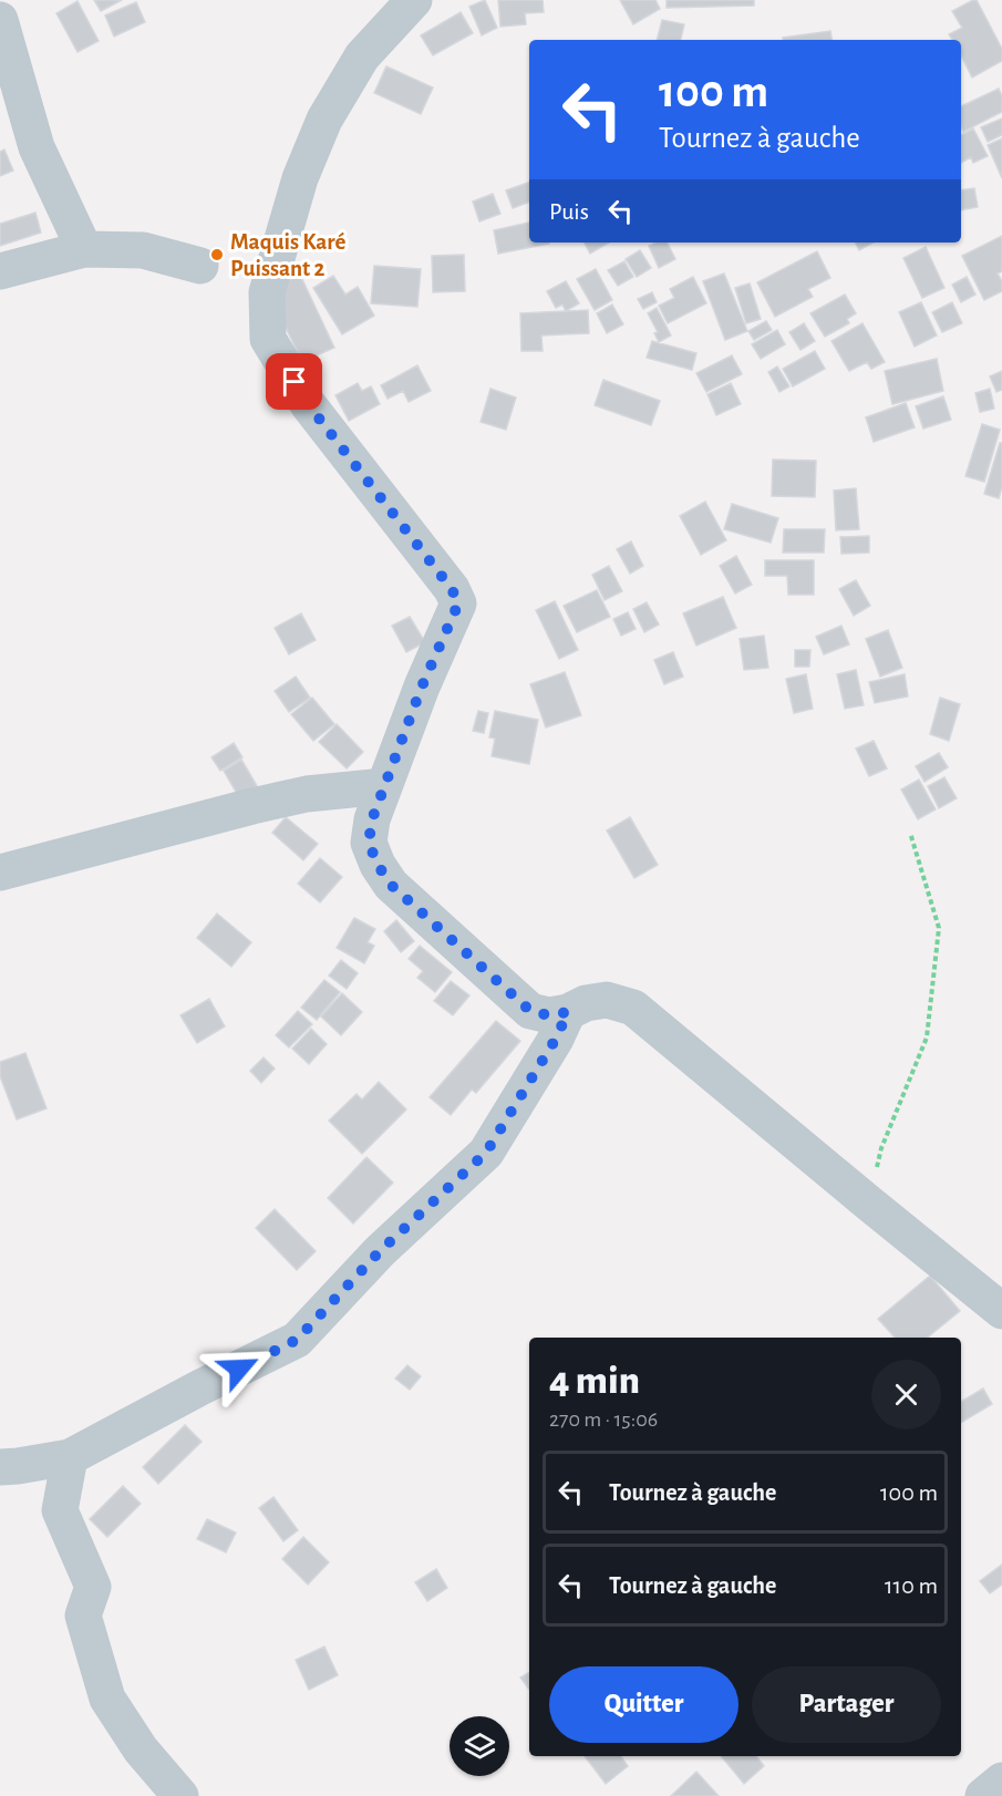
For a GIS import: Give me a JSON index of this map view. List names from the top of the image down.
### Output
{
  "places": ["Maquis Karé Puissant 2"],
  "page": {
    "turn": ["100 m", "Tournez à gauche"],
    "then": "Puis",
    "heading": ["4 min", "270 m · 15:06"],
    "list": [
      {
        "name": "Tournez à gauche",
        "value": "100 m"
      },
      {
        "name": "Tournez à gauche",
        "value": "110 m"
      }
    ],
    "buttons": ["Quitter", "Partager"]
  }
}
